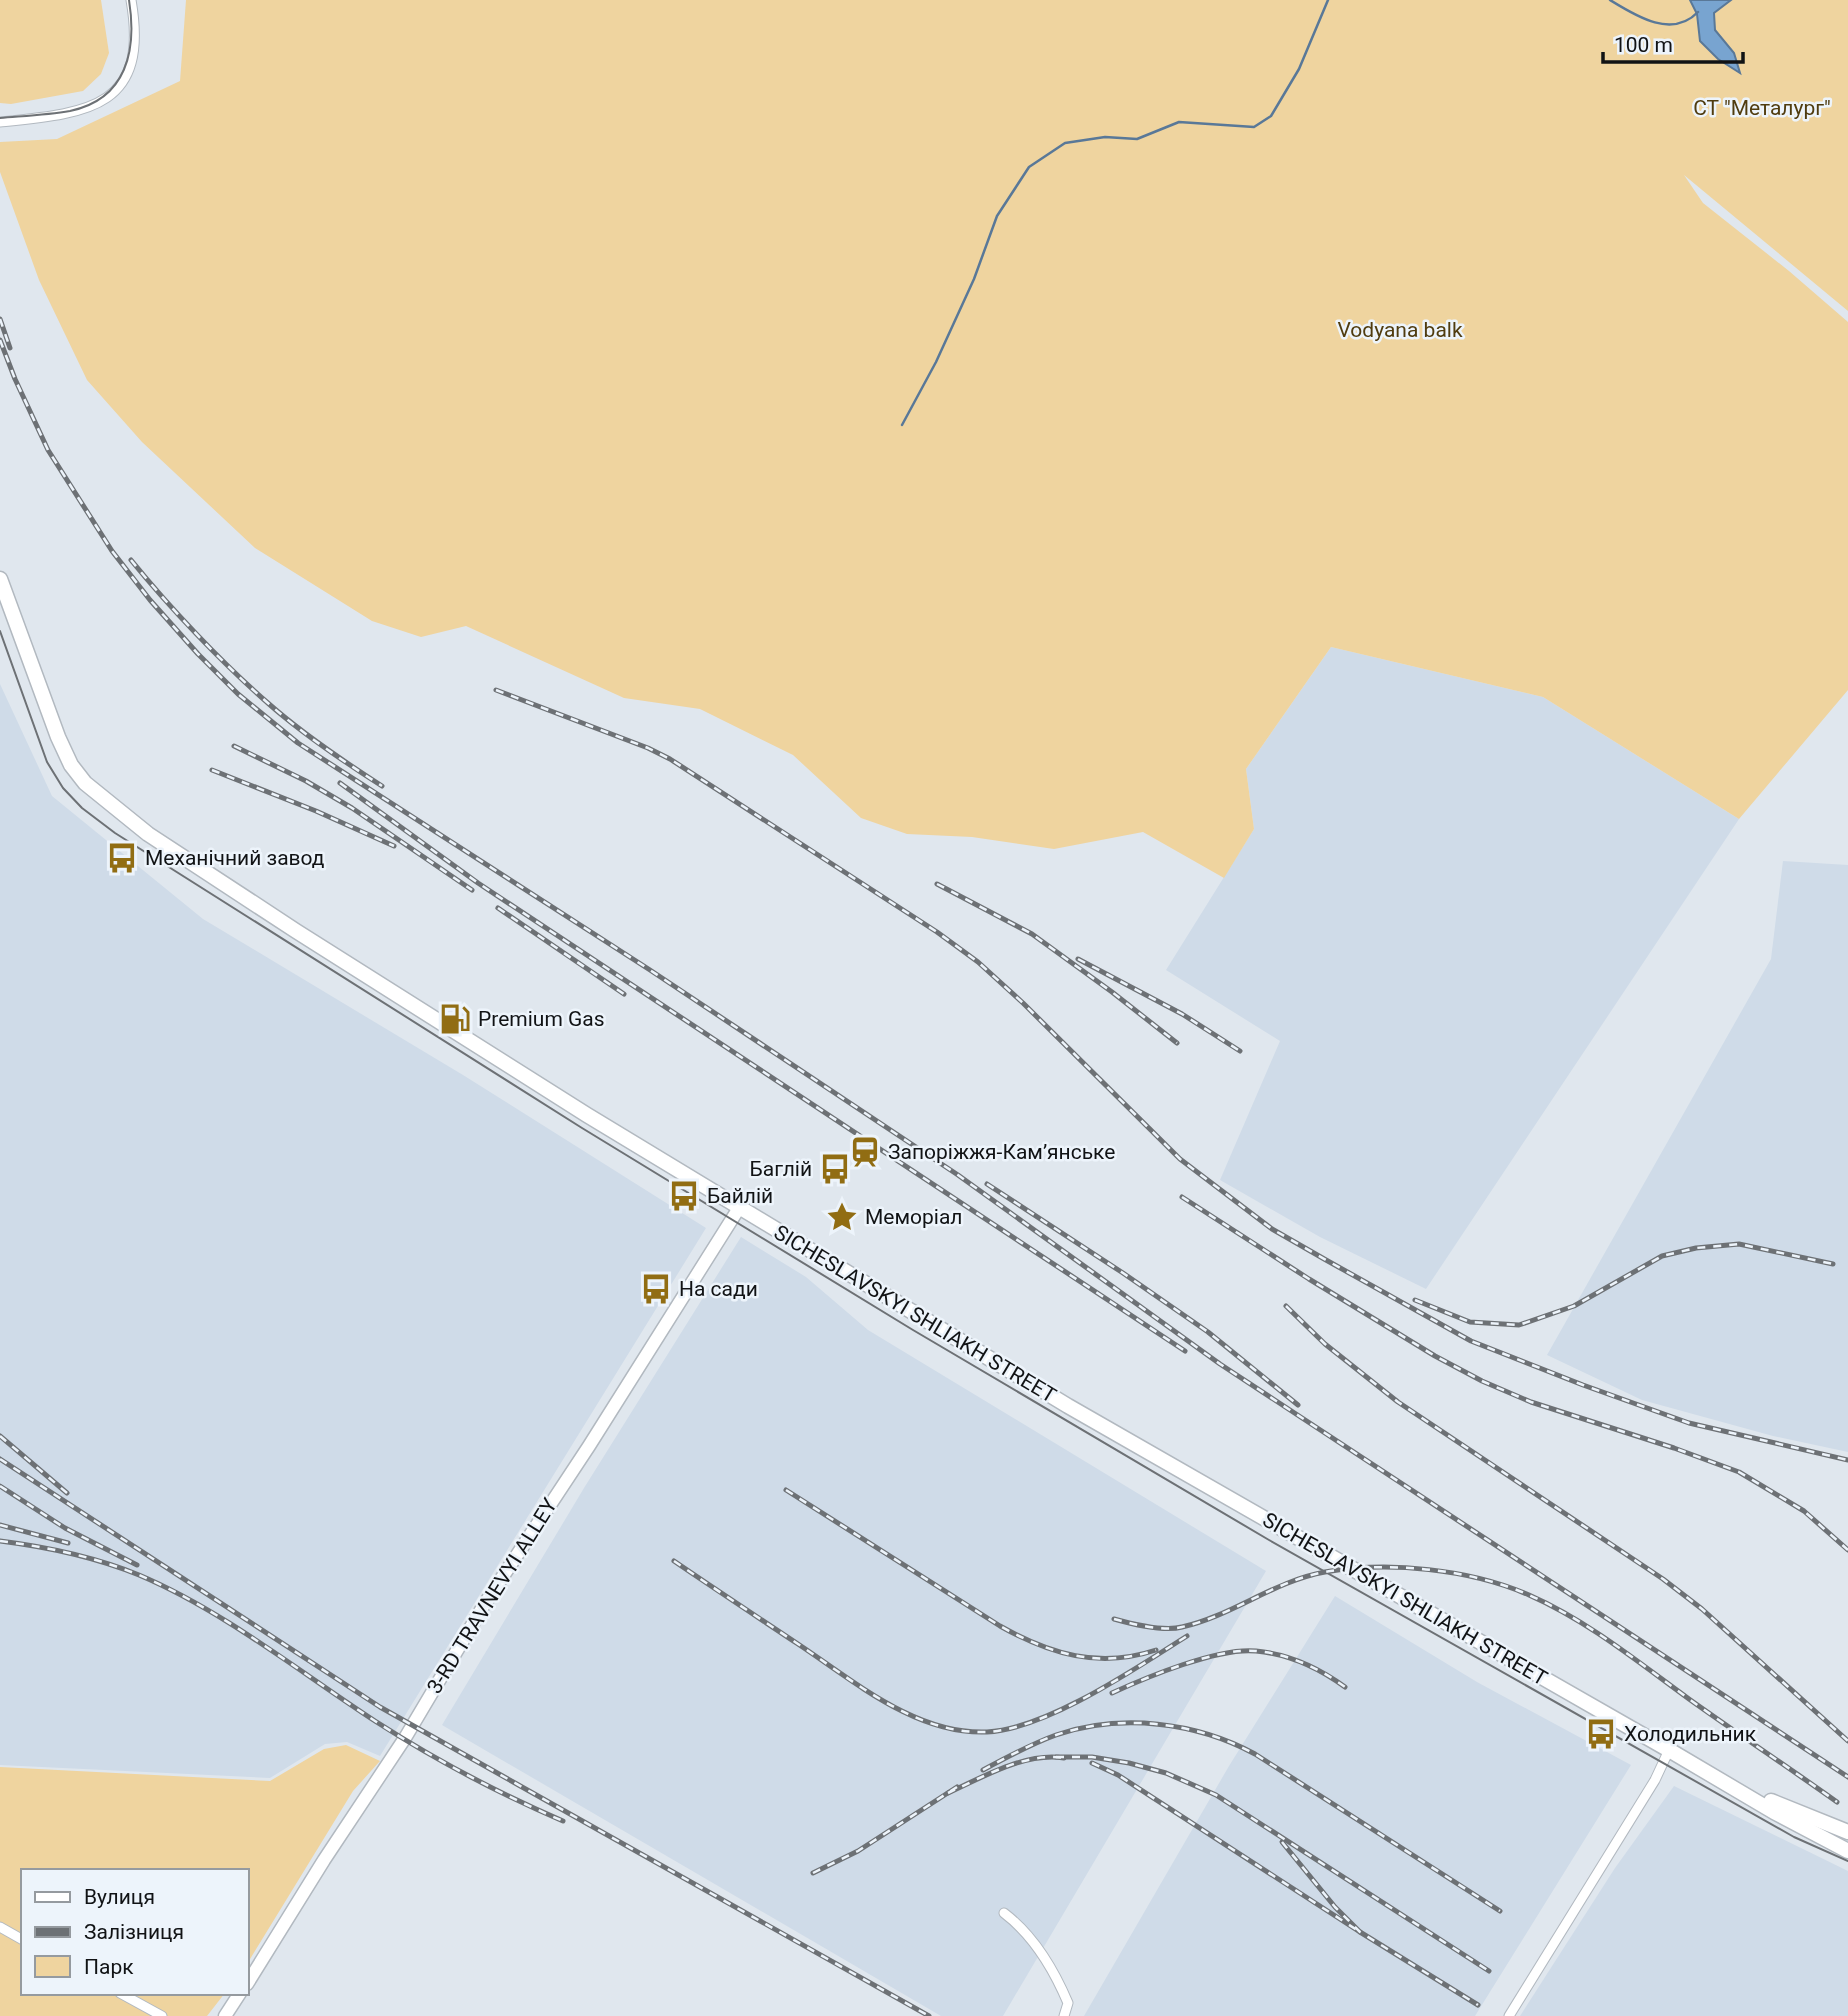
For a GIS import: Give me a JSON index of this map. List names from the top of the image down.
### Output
{
  "streets": {
    "main road": ["SICHESLAVSKYI SHLIAKH STREET", "3-RD TRAVNEVYI ALLEY"]
  },
  "crossings": [
    ["SICHESLAVSKYI SHLIAKH STREET", "3-RD TRAVNEVYI ALLEY"]
  ],
  "parks": ["СТ \"Металург\"", "Vodyana balk"],
  "places": {
    "bus stop": [
      "Механічний завод",
      "Баглій",
      "Байлій",
      "На сади",
      "Холодильник"
    ],
    "fuel station": ["Premium Gas"],
    "station": ["Запоріжжя-Кам’янське"],
    "place": ["Меморіал"]
  },
  "legend": ["Вулиця", "Залізниця", "Парк"],
  "scale_bar": "100 m"
}
